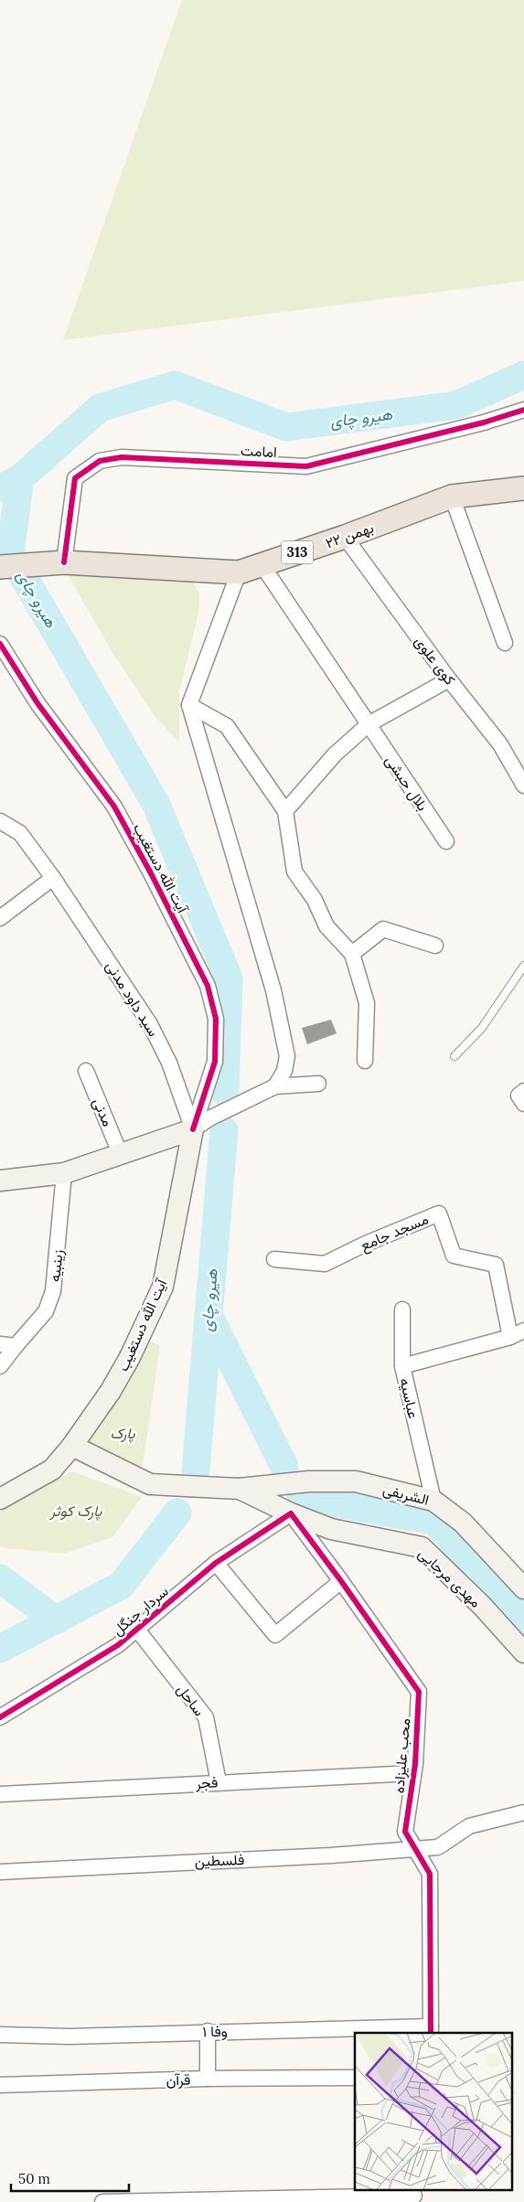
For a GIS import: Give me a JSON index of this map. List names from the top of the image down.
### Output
{
  "streets": {
    "main road": [
      "۲۲ بهمن",
      "313",
      "آیت الله دستغیب",
      "الشریفی",
      "مهدی مرجایی"
    ],
    "street": [
      "امامت",
      "کوی علوی",
      "بلال حبشی",
      "سید داود مدنی",
      "مدنی",
      "مسجد جامع",
      "زینبیه",
      "عباسیه",
      "سردار جنگل",
      "ساحل",
      "محب علیزاده",
      "فجر",
      "فلسطین",
      "وفا ۱",
      "قرآن"
    ]
  },
  "crossings": [
    ["امامت", "۲۲ بهمن"],
    ["امامت", "313"],
    ["۲۲ بهمن", "313"],
    ["۲۲ بهمن", "کوی علوی"],
    ["۲۲ بهمن", "بلال حبشی"],
    ["آیت الله دستغیب", "سید داود مدنی"],
    ["مسجد جامع", "عباسیه"],
    ["عباسیه", "الشریفی"],
    ["الشریفی", "مهدی مرجایی"],
    ["مهدی مرجایی", "سردار جنگل"],
    ["مهدی مرجایی", "محب علیزاده"],
    ["سردار جنگل", "ساحل"],
    ["سردار جنگل", "محب علیزاده"],
    ["ساحل", "فجر"],
    ["محب علیزاده", "فجر"],
    ["محب علیزاده", "فلسطین"],
    ["محب علیزاده", "وفا ۱"]
  ],
  "water": ["هیرو چای"],
  "parks": ["پارک", "پارک کوثر"],
  "scale_bar": "50 m"
}
